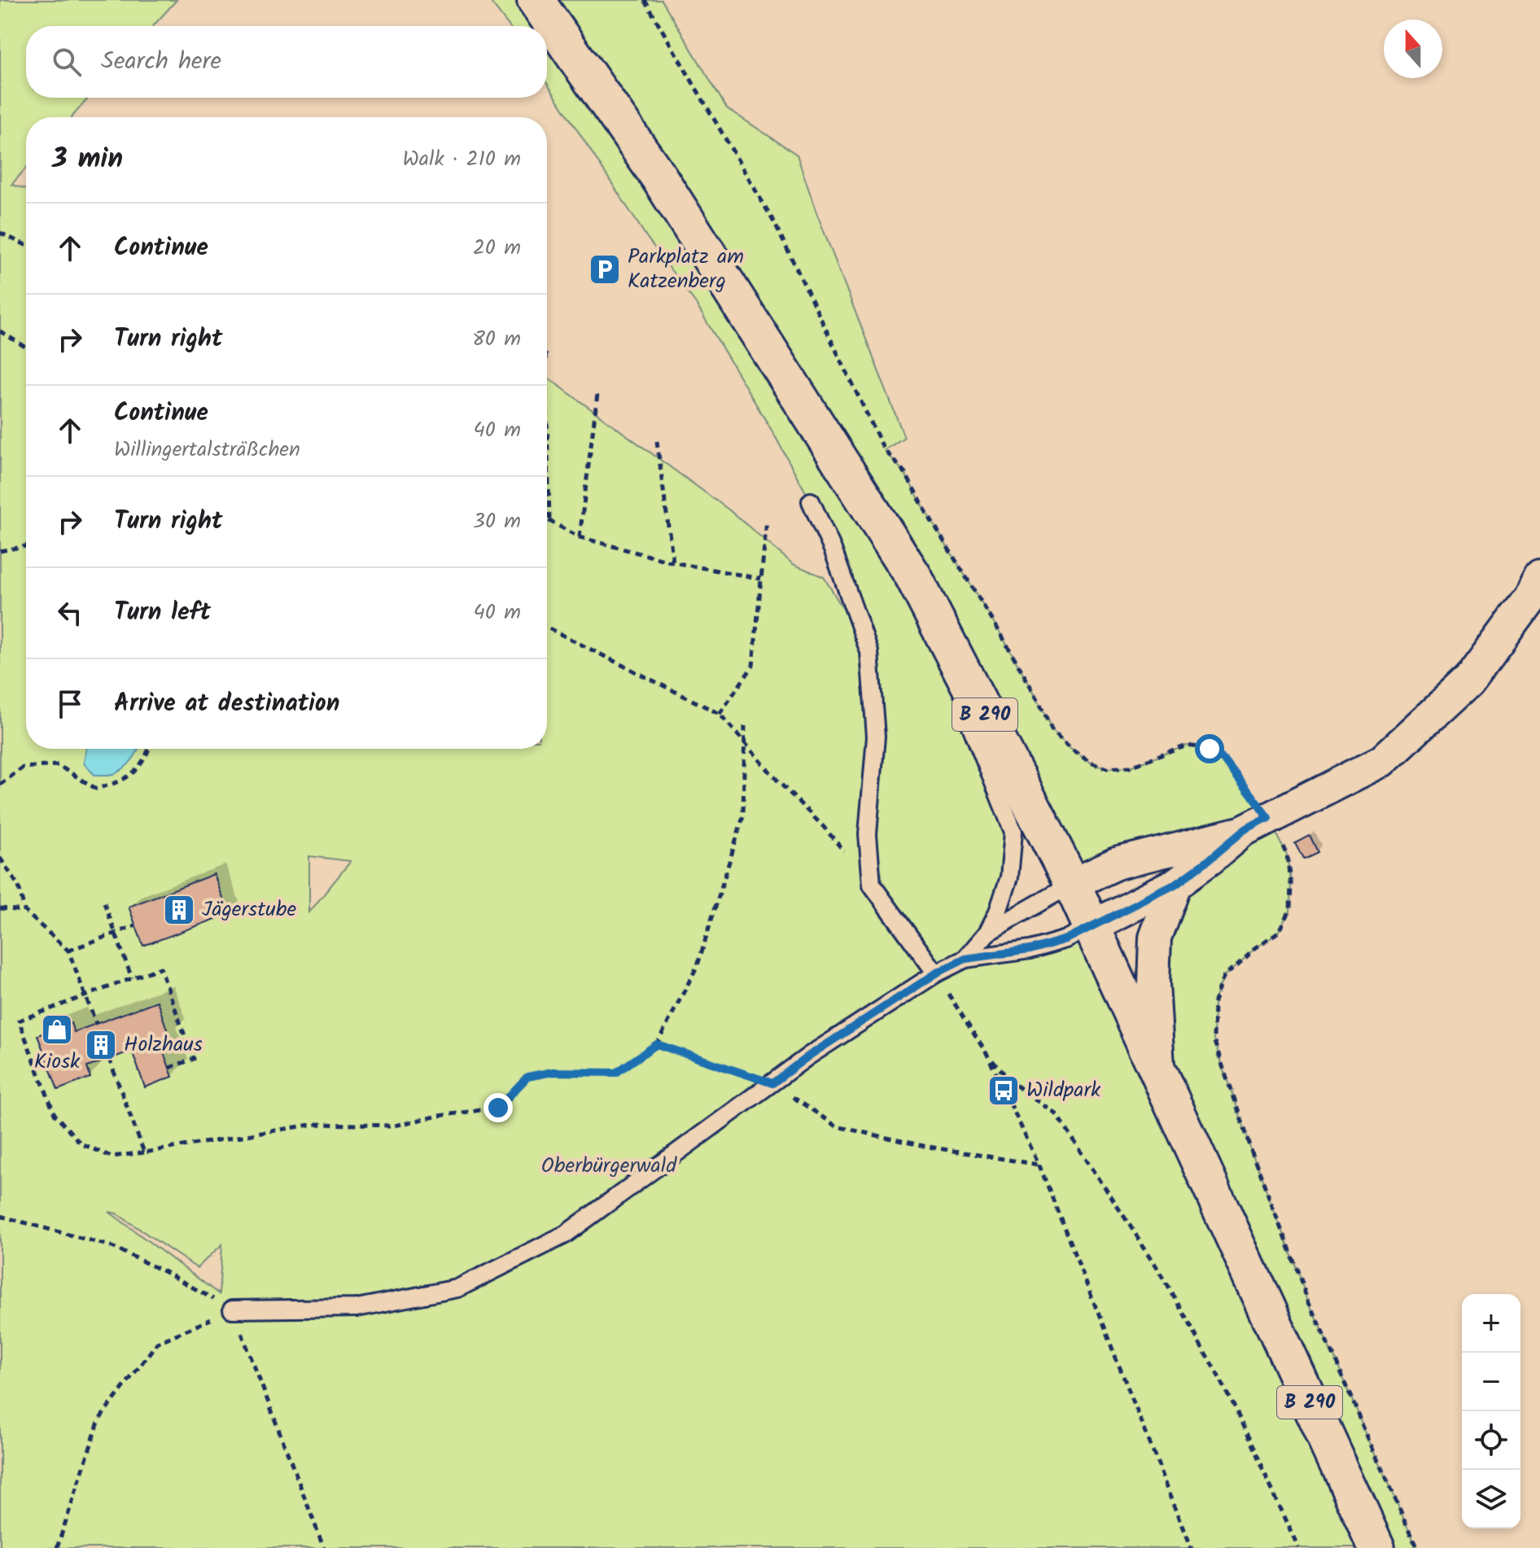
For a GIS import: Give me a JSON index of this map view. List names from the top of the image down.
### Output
{
  "streets": {
    "main road": ["B 290"]
  },
  "parks": ["Oberbürgerwald"],
  "places": {
    "parking": ["Parkplatz am Katzenberg"],
    "building": ["Jägerstube", "Holzhaus"],
    "shop": ["Kiosk"],
    "bus stop": ["Wildpark"]
  },
  "north": "top",
  "page": {
    "search": "Search here",
    "heading": ["3 min", "Walk · 210 m"],
    "list": [
      ["Continue", "20 m"],
      ["Turn right", "80 m"],
      ["Continue", "Willingertalsträßchen", "40 m"],
      ["Turn right", "30 m"],
      ["Turn left", "40 m"],
      "Arrive at destination"
    ],
    "map_buttons": ["+", "−"]
  }
}
